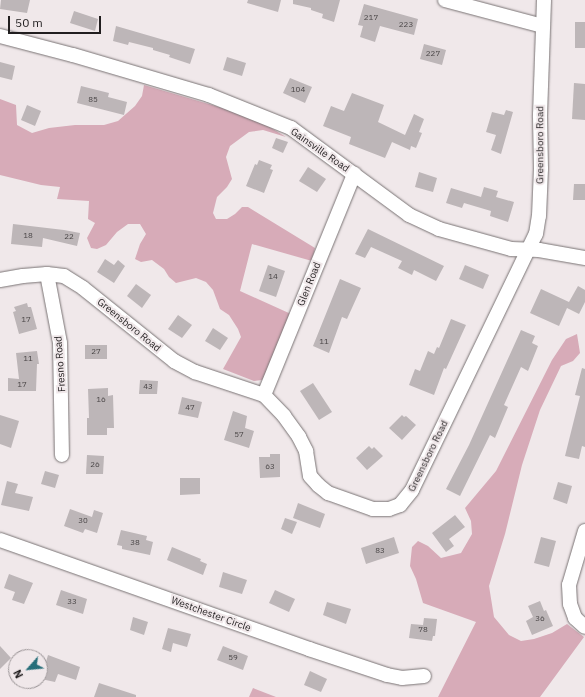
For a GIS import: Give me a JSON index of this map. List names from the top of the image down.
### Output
{
  "streets": {
    "street": [
      "Greensboro Road",
      "Gainsville Road",
      "Glen Road",
      "Fresno Road",
      "Westchester Circle"
    ]
  },
  "crossings": [
    ["Greensboro Road", "Gainsville Road"],
    ["Greensboro Road", "Glen Road"],
    ["Greensboro Road", "Fresno Road"],
    ["Gainsville Road", "Glen Road"]
  ],
  "house_numbers": [
    "217",
    "223",
    "227",
    "104",
    "85",
    "18",
    "22",
    "14",
    "17",
    "11",
    "27",
    "11",
    "17",
    "43",
    "16",
    "47",
    "57",
    "26",
    "63",
    "30",
    "38",
    "83",
    "33",
    "36",
    "78",
    "59"
  ],
  "scale_bar": "50 m",
  "north": "bottom left"
}
